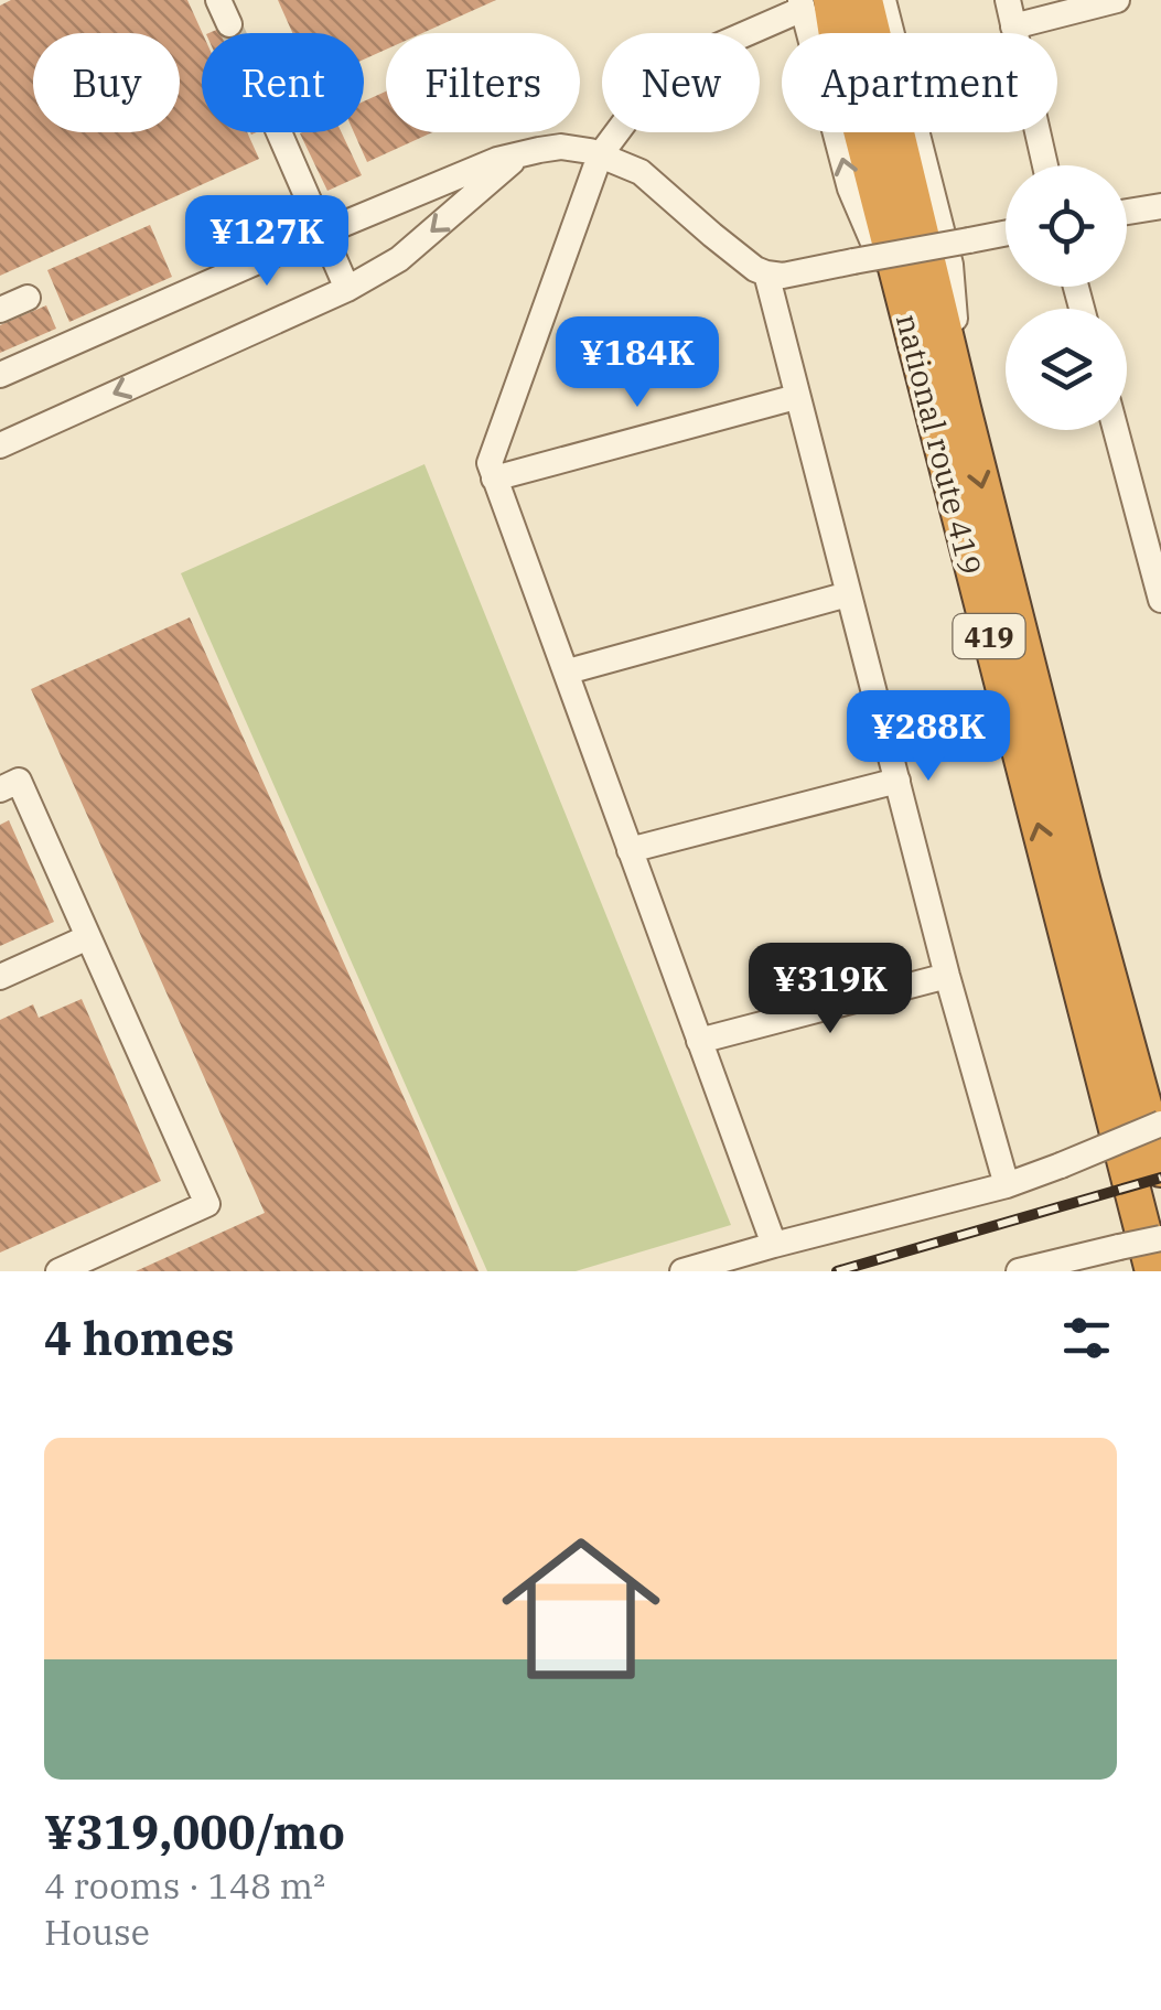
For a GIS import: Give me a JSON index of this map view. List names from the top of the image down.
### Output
{
  "streets": {
    "highway": ["national route 419", "419"]
  },
  "page": {
    "chip": [
      "Buy",
      "Rent",
      "Filters",
      "New",
      "Apartment"
    ],
    "price": [
      "¥127K",
      "¥184K",
      "¥288K",
      "¥319K"
    ],
    "heading": "4 homes",
    "list": [
      {
        "name": "¥319,000/mo",
        "note": "4 rooms · 148 m² · House"
      }
    ]
  }
}
